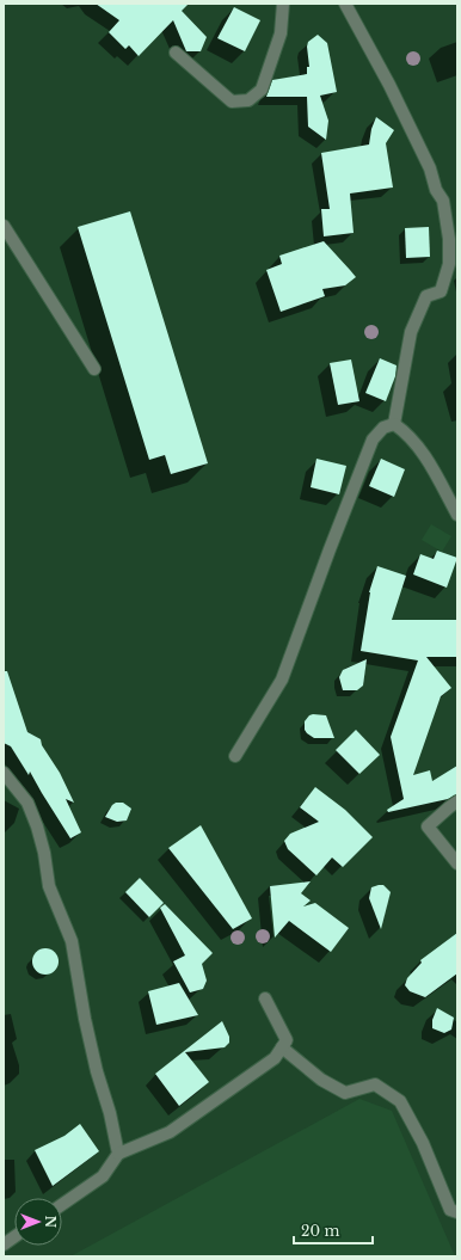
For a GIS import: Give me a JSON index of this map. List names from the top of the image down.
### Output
{
  "scale_bar": "20 m",
  "north": "right"
}
